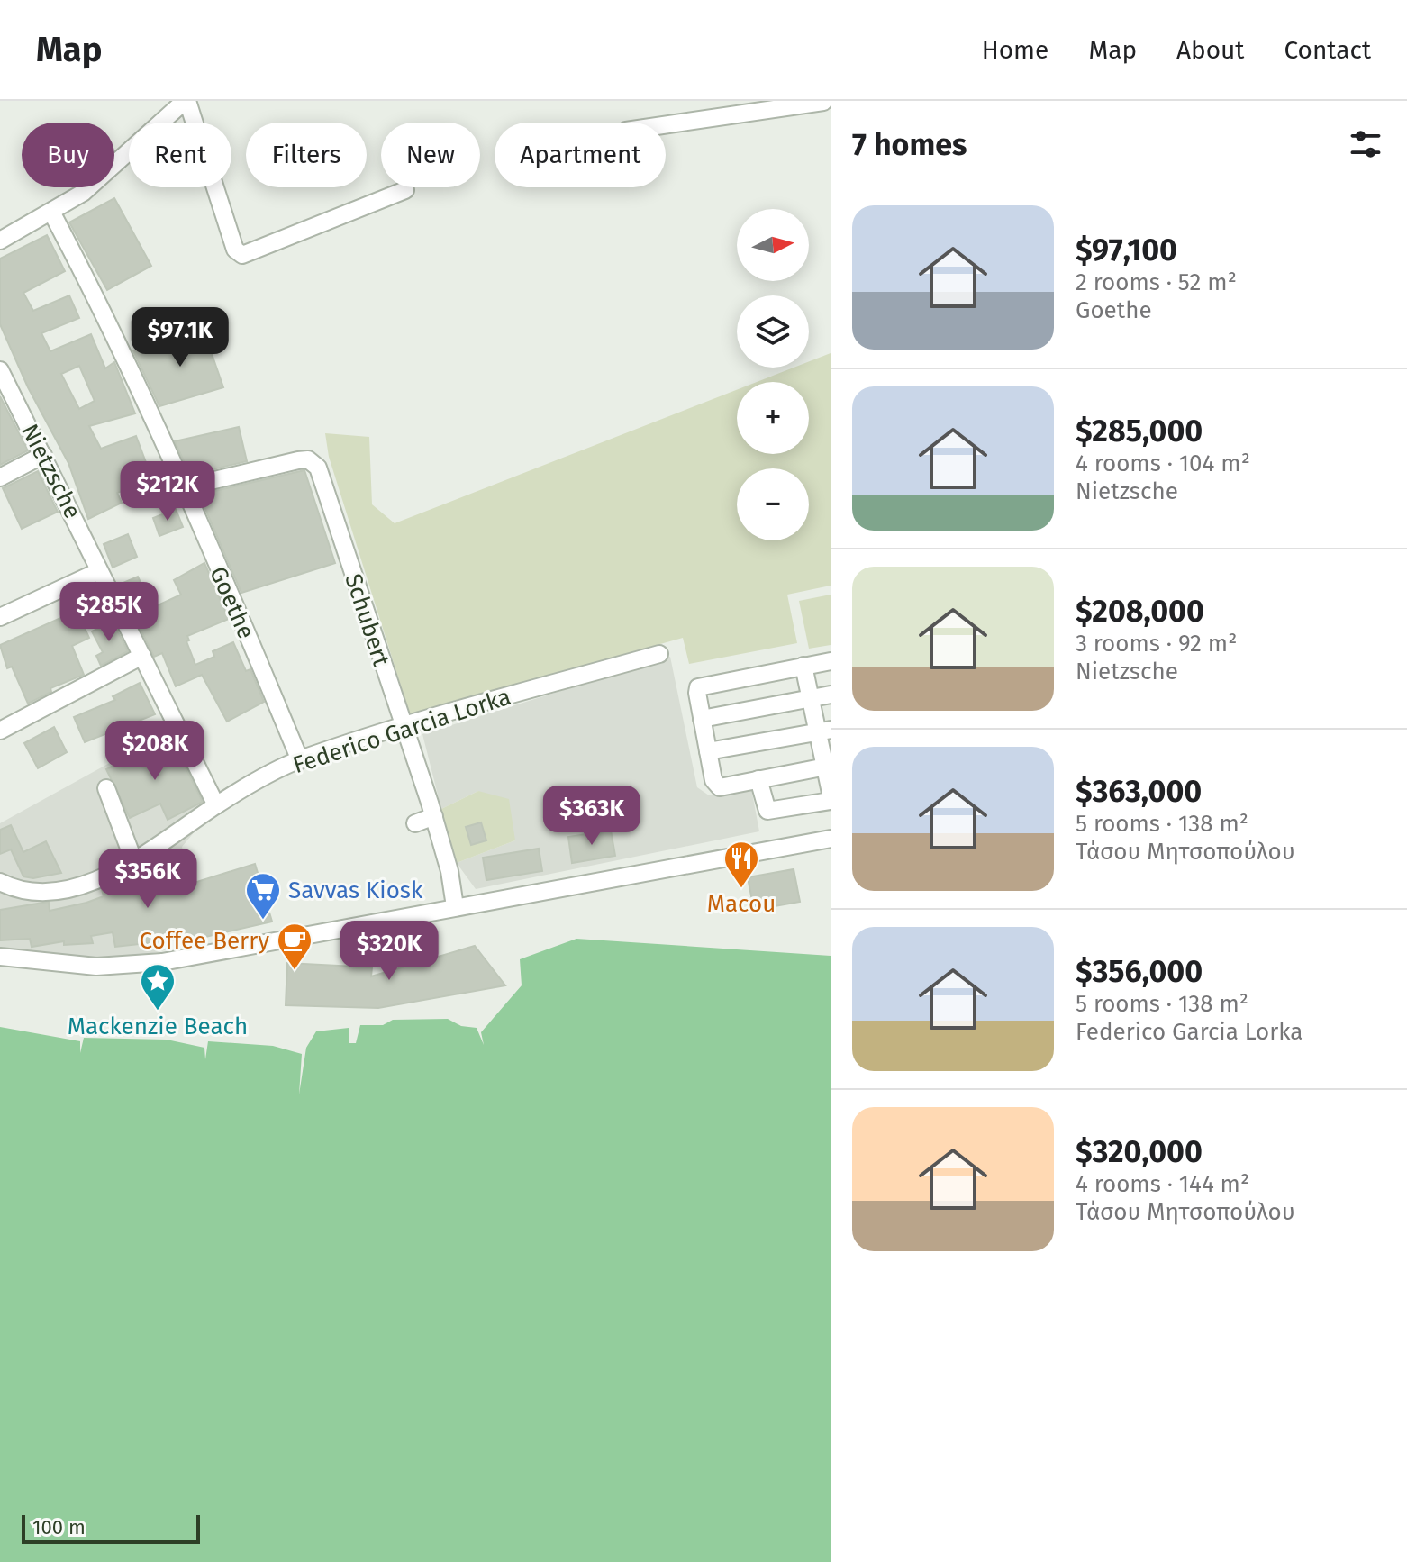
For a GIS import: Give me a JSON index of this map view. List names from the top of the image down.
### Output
{
  "streets": {
    "street": [
      "Nietzsche",
      "Goethe",
      "Schubert",
      "Federico Garcia Lorka"
    ]
  },
  "crossings": [
    ["Nietzsche", "Federico Garcia Lorka"],
    ["Goethe", "Schubert"],
    ["Goethe", "Federico Garcia Lorka"],
    ["Schubert", "Federico Garcia Lorka"]
  ],
  "places": {
    "restaurant": ["Macou"],
    "supermarket": ["Savvas Kiosk"],
    "cafe": ["Coffee Berry"],
    "place": ["Mackenzie Beach"]
  },
  "scale_bar": "100 m",
  "north": "right",
  "page": {
    "header": "Map",
    "nav": [
      "Home",
      "Map",
      "About",
      "Contact"
    ],
    "heading": "7 homes",
    "chip": [
      "Buy",
      "Rent",
      "Filters",
      "New",
      "Apartment"
    ],
    "list": [
      {
        "name": "$97,100",
        "note": "2 rooms · 52 m² · Goethe"
      },
      {
        "name": "$285,000",
        "note": "4 rooms · 104 m² · Nietzsche"
      },
      {
        "name": "$208,000",
        "note": "3 rooms · 92 m² · Nietzsche"
      },
      {
        "name": "$363,000",
        "note": "5 rooms · 138 m² · Τάσου Μητσοπούλου"
      },
      {
        "name": "$356,000",
        "note": "5 rooms · 138 m² · Federico Garcia Lorka"
      },
      {
        "name": "$320,000",
        "note": "4 rooms · 144 m² · Τάσου Μητσοπούλου"
      }
    ],
    "map_buttons": ["+", "−"],
    "price": [
      "$97.1K",
      "$212K",
      "$285K",
      "$208K",
      "$363K",
      "$356K",
      "$320K"
    ],
    "scale": "100 m"
  }
}
